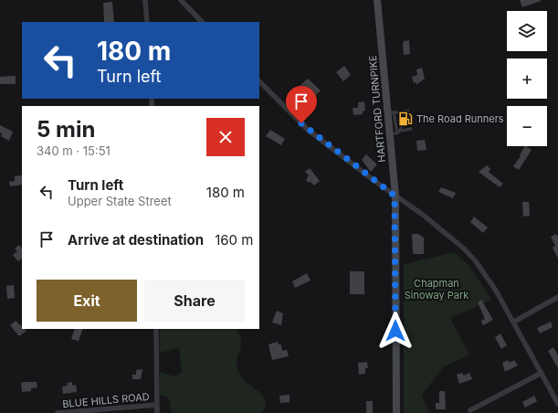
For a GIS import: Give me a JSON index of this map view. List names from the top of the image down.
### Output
{
  "streets": {
    "main road": ["HARTFORD TURNPIKE"],
    "street": ["BLUE HILLS ROAD"]
  },
  "parks": ["Chapman Sinoway Park"],
  "places": {
    "fuel station": ["The Road Runners"]
  },
  "page": {
    "map_buttons": ["+", "−"],
    "turn": ["180 m", "Turn left"],
    "heading": ["5 min", "340 m · 15:51"],
    "list": [
      {
        "name": "Turn left",
        "note": "Upper State Street",
        "value": "180 m"
      },
      {
        "name": "Arrive at destination",
        "value": "160 m"
      }
    ],
    "buttons": ["Exit", "Share"]
  }
}
